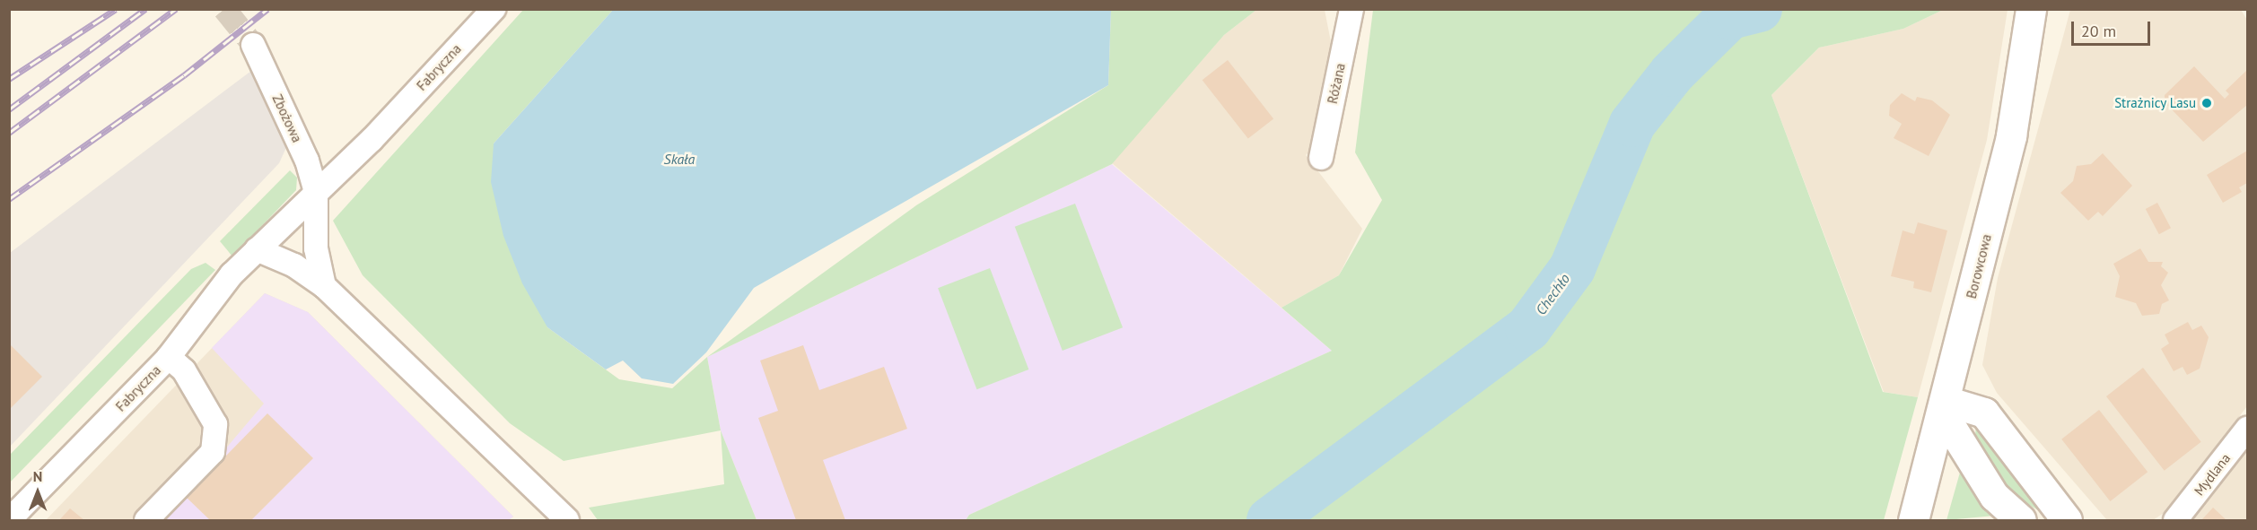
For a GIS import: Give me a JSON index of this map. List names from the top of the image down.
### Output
{
  "streets": {
    "street": [
      "Fabryczna",
      "Różana",
      "Zbożowa",
      "Borowcowa",
      "Mydlana"
    ]
  },
  "crossings": [
    ["Fabryczna", "Zbożowa"]
  ],
  "water": ["Skała", "Chechło"],
  "places": ["Strażnicy Lasu"],
  "scale_bar": "20 m",
  "north": "top"
}
